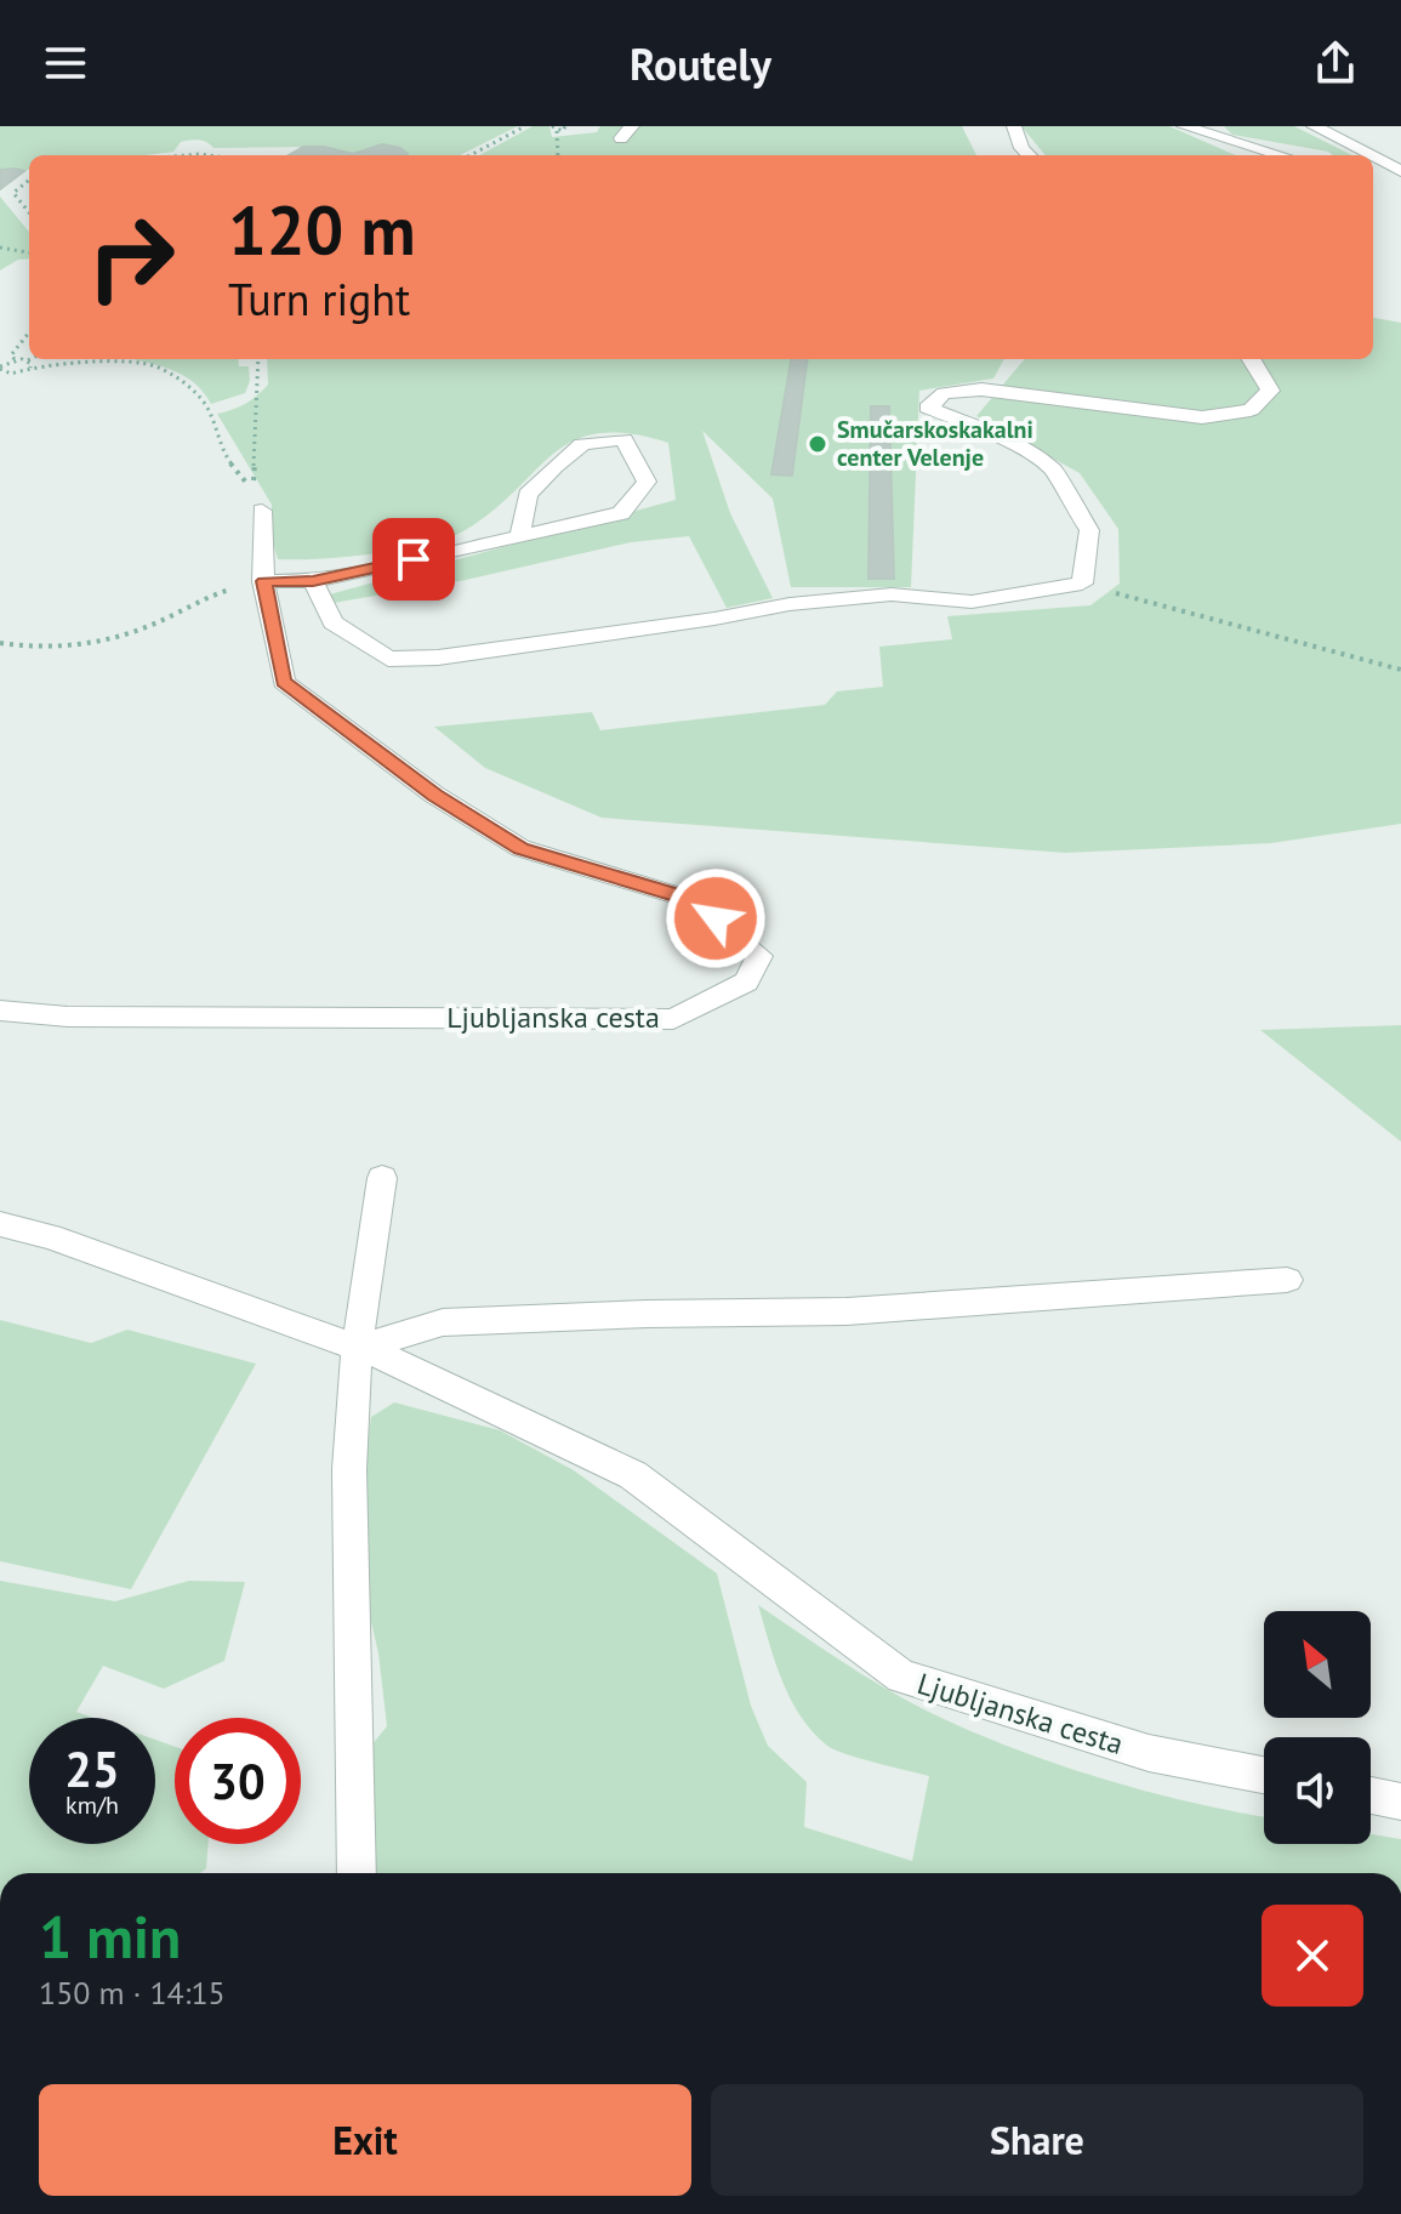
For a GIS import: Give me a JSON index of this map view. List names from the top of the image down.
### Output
{
  "streets": {
    "street": ["Ljubljanska cesta"]
  },
  "places": ["Smučarskoskakalni center Velenje"],
  "north": "top left",
  "page": {
    "header": "Routely",
    "turn": ["120 m", "Turn right"],
    "speed": "25 km/h",
    "limit": "30",
    "heading": ["1 min", "150 m · 14:15"],
    "buttons": ["Exit", "Share"]
  }
}
